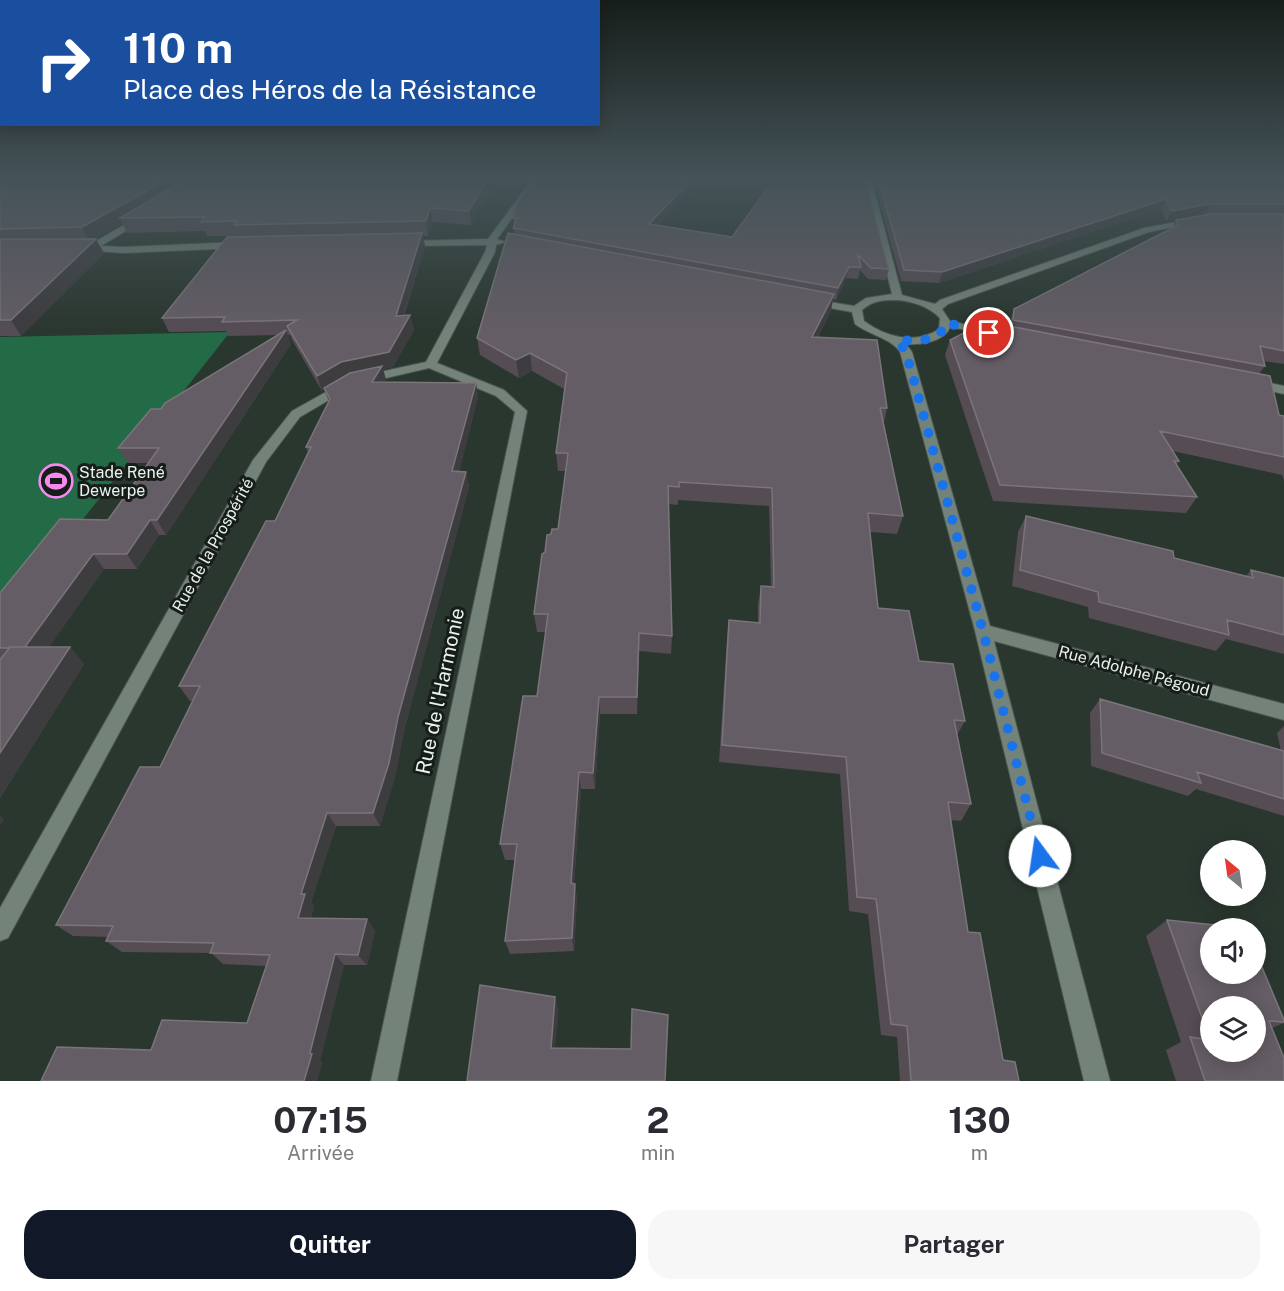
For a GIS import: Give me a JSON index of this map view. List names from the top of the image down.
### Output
{
  "streets": {
    "street": ["Rue de la Prospérité", "Rue Adolphe Pégoud", "Rue de l'Harmonie"]
  },
  "crossings": [
    ["Rue de la Prospérité", "Rue de l'Harmonie"]
  ],
  "places": {
    "sports": ["Stade René Dewerpe"]
  },
  "north": "top left",
  "page": {
    "turn": ["110 m", "Place des Héros de la Résistance"],
    "eta": [
      "07:15",
      "Arrivée",
      "2",
      "min",
      "130",
      "m"
    ],
    "buttons": ["Quitter", "Partager"]
  }
}
